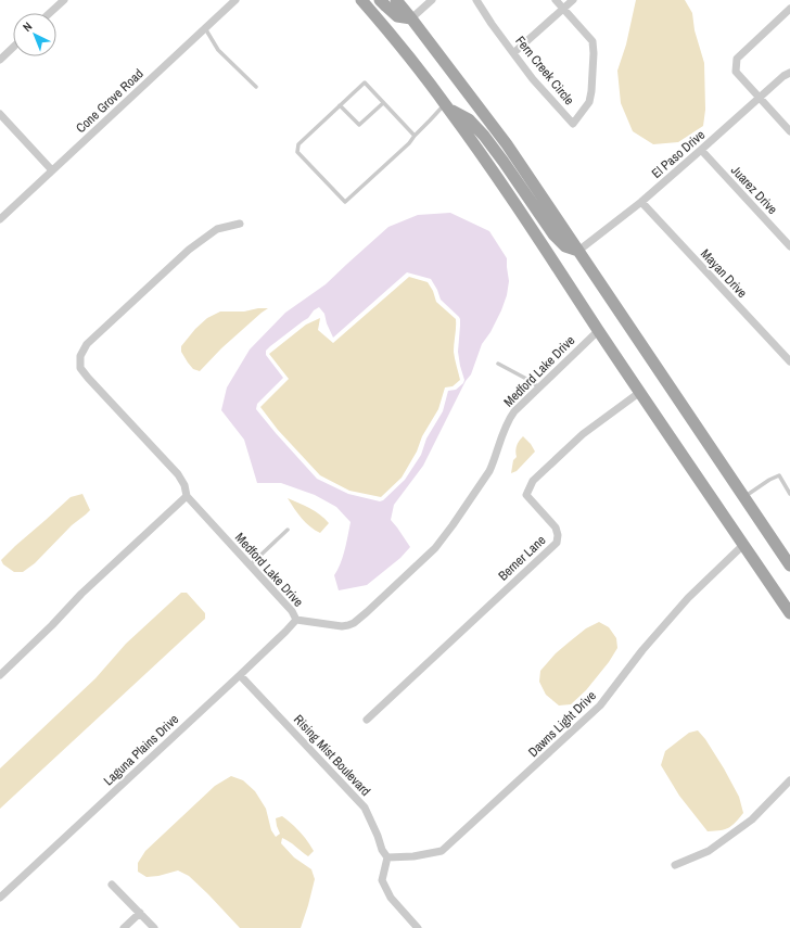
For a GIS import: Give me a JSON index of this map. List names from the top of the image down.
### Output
{
  "streets": {
    "street": [
      "Fern Creek Circle",
      "Cone Grove Road",
      "El Paso Drive",
      "Juarez Drive",
      "Mayan Drive",
      "Medford Lake Drive",
      "Berner Lane",
      "Dawns Light Drive",
      "Laguna Plains Drive",
      "Rising Mist Boulevard"
    ]
  },
  "crossings": [
    ["El Paso Drive", "Juarez Drive"],
    ["El Paso Drive", "Mayan Drive"],
    ["Medford Lake Drive", "Laguna Plains Drive"],
    ["Dawns Light Drive", "Rising Mist Boulevard"],
    ["Laguna Plains Drive", "Rising Mist Boulevard"]
  ],
  "north": "top left"
}
